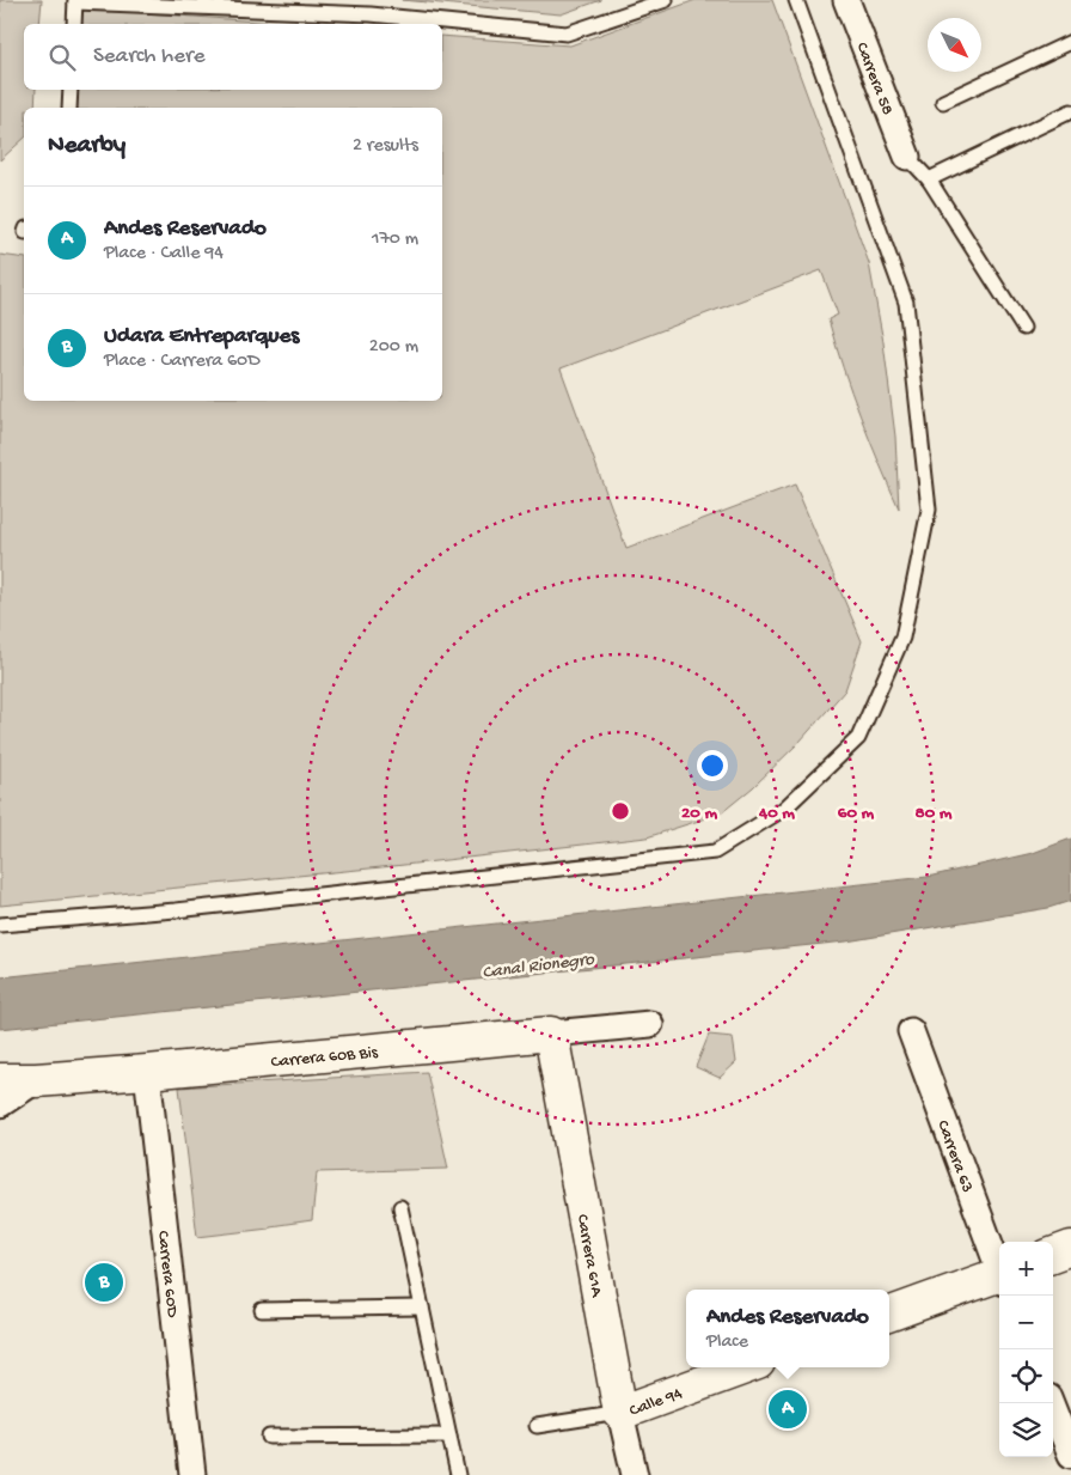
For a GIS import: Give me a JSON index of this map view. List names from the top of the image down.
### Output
{
  "streets": {
    "street": [
      "Carrera 58",
      "Carrera 60B Bis",
      "Carrera 63",
      "Carrera 61A",
      "Carrera 60D",
      "Calle 94"
    ]
  },
  "crossings": [
    ["Carrera 60B Bis", "Carrera 61A"],
    ["Carrera 60B Bis", "Carrera 60D"],
    ["Carrera 61A", "Calle 94"]
  ],
  "water": ["Canal Rionegro"],
  "north": "bottom right",
  "page": {
    "search": "Search here",
    "heading": ["Nearby", "2 results"],
    "list": [
      {
        "mark": "A",
        "name": "Andes Reservado",
        "note": "Place · Calle 94",
        "value": "170 m"
      },
      {
        "mark": "B",
        "name": "Udara Entreparques",
        "note": "Place · Carrera 60D",
        "value": "200 m"
      }
    ],
    "map_buttons": ["+", "−"],
    "pins": ["B", "A"],
    "popup": ["Andes Reservado", "Place"]
  },
  "rings": [
    "20 m",
    "40 m",
    "60 m",
    "80 m"
  ]
}
